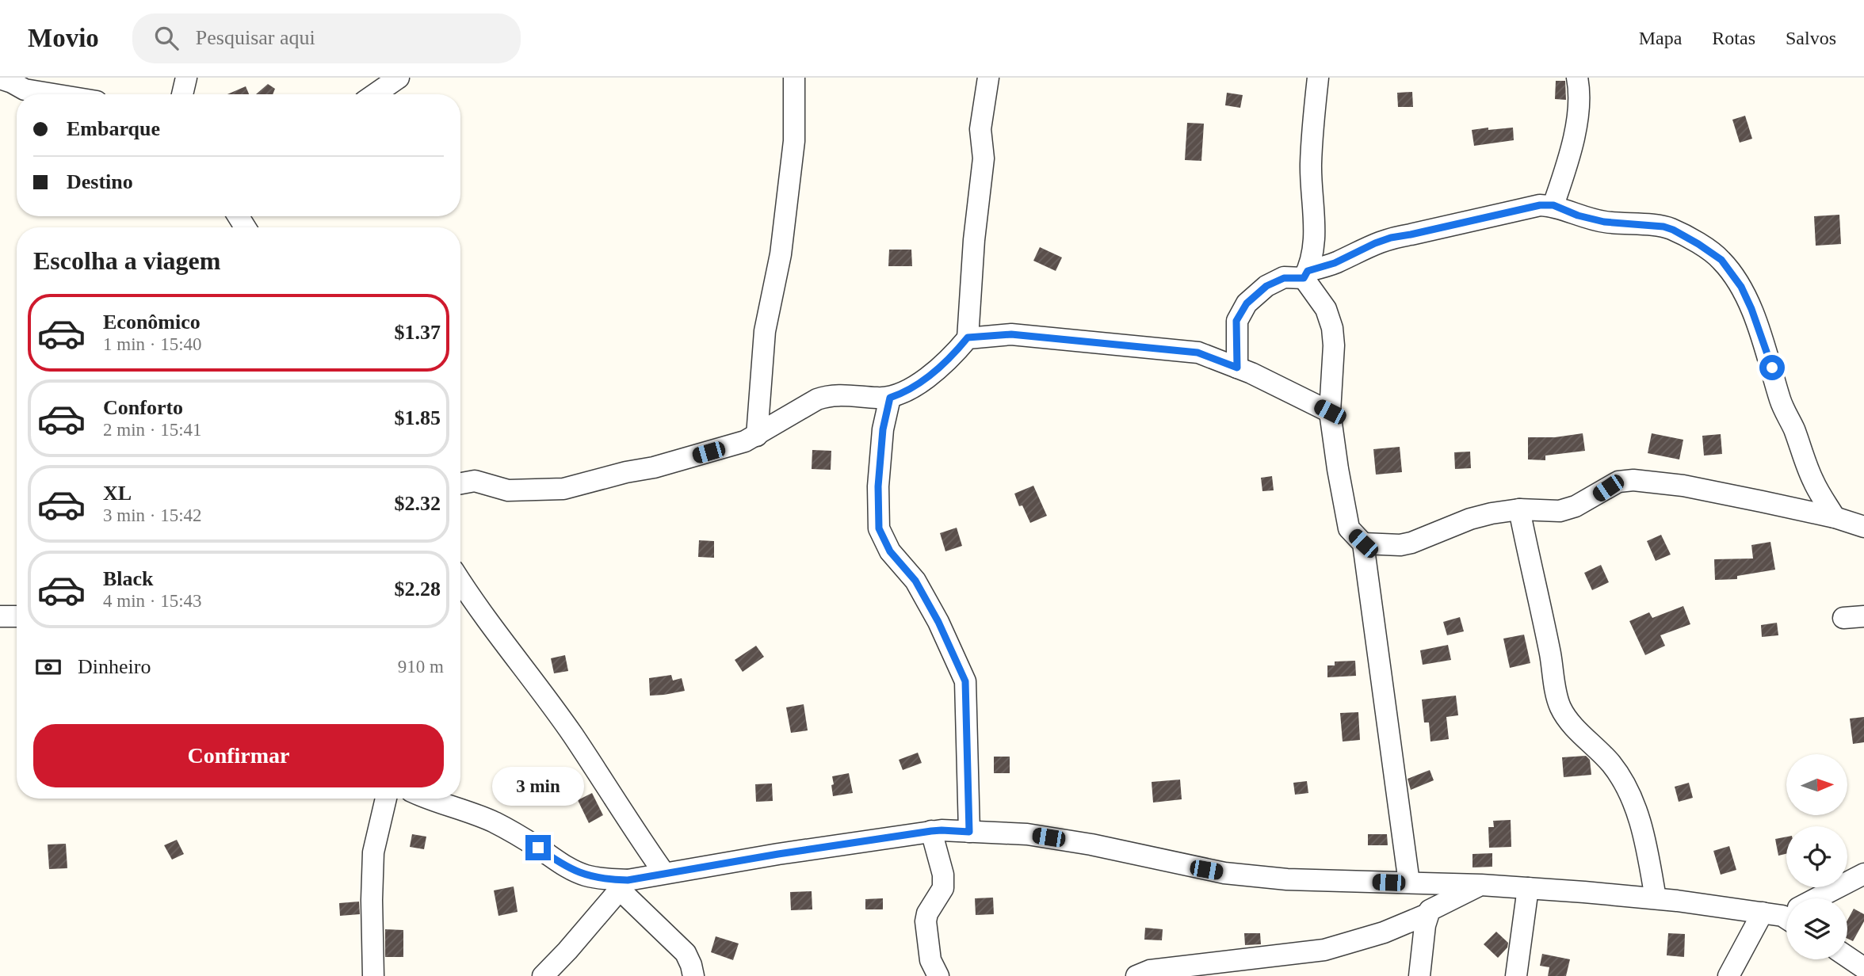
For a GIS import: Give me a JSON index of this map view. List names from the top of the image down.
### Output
{
  "north": "right",
  "page": {
    "header": "Movio",
    "search": "Pesquisar aqui",
    "nav": ["Mapa", "Rotas", "Salvos"],
    "banner": ["Embarque", "Destino"],
    "heading": "Escolha a viagem",
    "list": [
      {
        "name": "Econômico",
        "note": "1 min · 15:40",
        "value": "$1.37"
      },
      {
        "name": "Conforto",
        "note": "2 min · 15:41",
        "value": "$1.85"
      },
      {
        "name": "XL",
        "note": "3 min · 15:42",
        "value": "$2.32"
      },
      {
        "name": "Black",
        "note": "4 min · 15:43",
        "value": "$2.28"
      }
    ],
    "pay": ["Dinheiro", "910 m"],
    "buttons": "Confirmar",
    "bubble": "3 min"
  }
}
